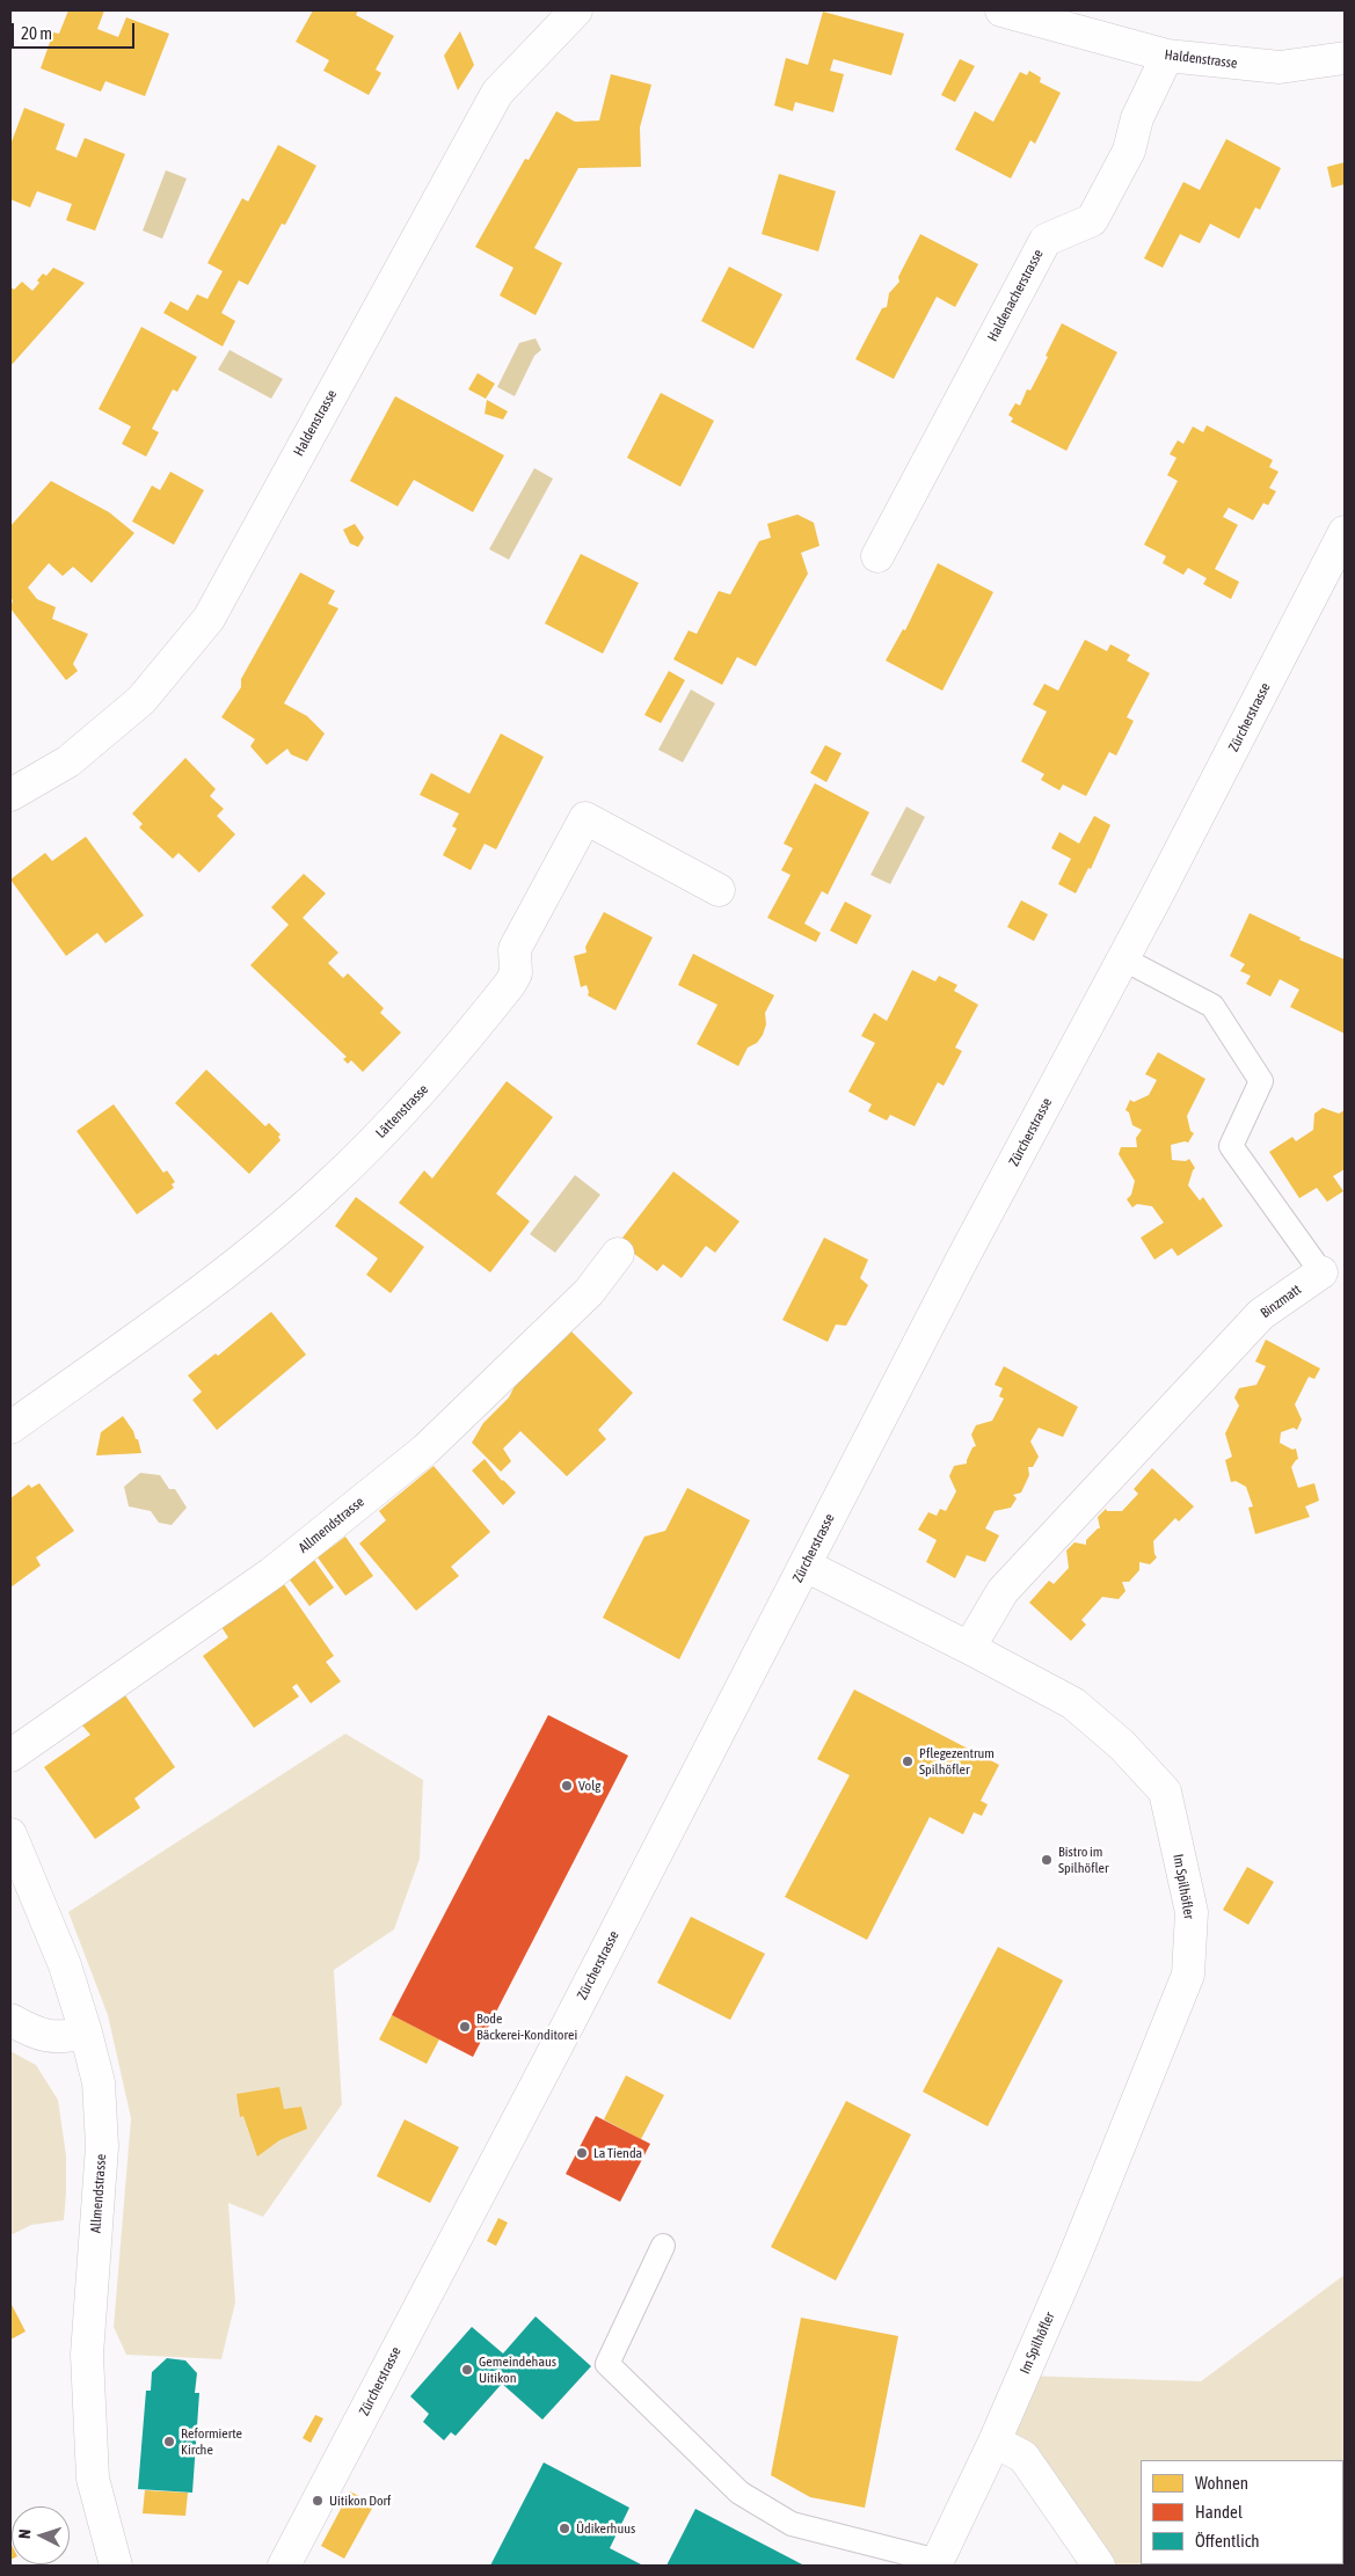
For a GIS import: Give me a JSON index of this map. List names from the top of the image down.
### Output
{
  "streets": {
    "street": [
      "Haldenstrasse",
      "Haldenacherstrasse",
      "Zürcherstrasse",
      "Lättenstrasse",
      "Binzmatt",
      "Allmendstrasse",
      "Im Spilhöfler"
    ]
  },
  "crossings": [
    ["Haldenstrasse", "Haldenacherstrasse"],
    ["Zürcherstrasse", "Binzmatt"],
    ["Zürcherstrasse", "Im Spilhöfler"],
    ["Binzmatt", "Im Spilhöfler"]
  ],
  "places": [
    "Pflegezentrum Spilhöfler",
    "Volg",
    "Bistro im Spilhöfler",
    "Bode Bäckerei-Konditorei",
    "La Tienda",
    "Gemeindehaus Uitikon",
    "Reformierte Kirche",
    "Uitikon Dorf",
    "Üdikerhuus"
  ],
  "legend": ["Wohnen", "Handel", "Öffentlich"],
  "scale_bar": "20 m",
  "north": "left"
}
